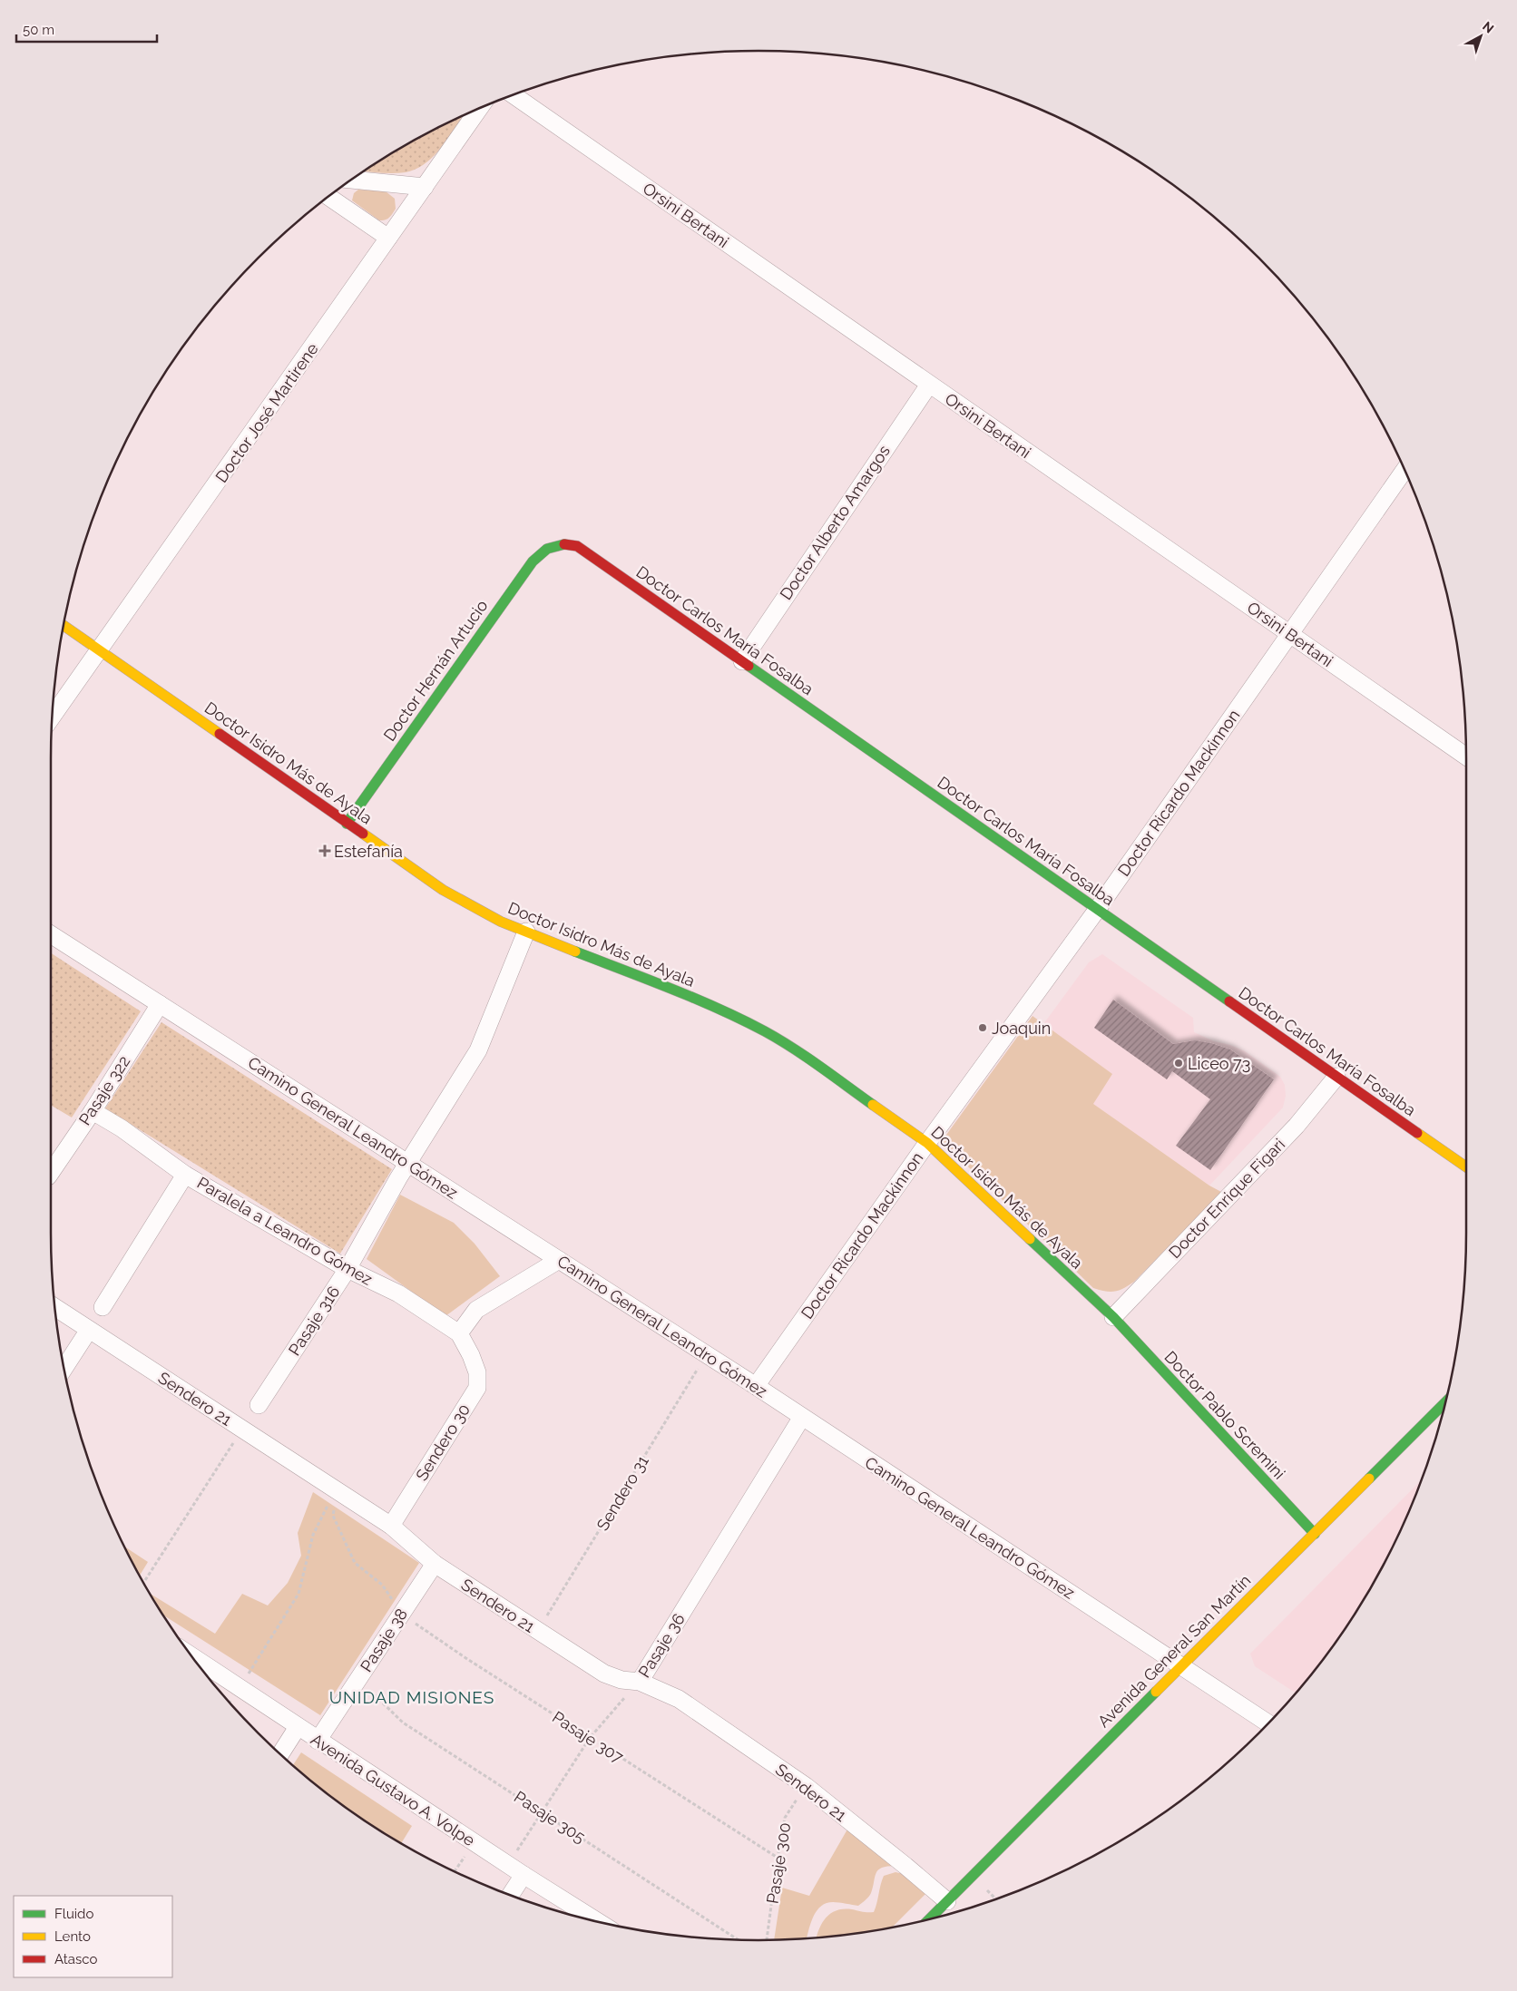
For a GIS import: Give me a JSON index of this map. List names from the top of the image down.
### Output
{
  "streets": {
    "street": [
      "Orsini Bertani",
      "Doctor José Martirene",
      "Doctor Alberto Amargos",
      "Doctor Carlos María Fosalba",
      "Doctor Hernán Artucio",
      "Doctor Isidro Más de Ayala",
      "Doctor Ricardo Mackinnon",
      "Pasaje 322",
      "Camino General Leandro Gómez",
      "Doctor Enrique Figari",
      "Paralela a Leandro Gómez",
      "Pasaje 316",
      "Sendero 21",
      "Doctor Pablo Scremini",
      "Sendero 30",
      "Pasaje 38",
      "Pasaje 36",
      "Avenida General San Martín",
      "Avenida Gustavo A. Volpe"
    ],
    "path": [
      "Sendero 31",
      "Pasaje 307",
      "Pasaje 305",
      "Pasaje 300"
    ]
  },
  "crossings": [
    ["Orsini Bertani", "Doctor Alberto Amargos"],
    ["Orsini Bertani", "Doctor Ricardo Mackinnon"],
    ["Doctor José Martirene", "Doctor Isidro Más de Ayala"],
    ["Doctor Alberto Amargos", "Doctor Carlos María Fosalba"],
    ["Doctor Carlos María Fosalba", "Doctor Hernán Artucio"],
    ["Doctor Carlos María Fosalba", "Doctor Ricardo Mackinnon"],
    ["Doctor Carlos María Fosalba", "Doctor Enrique Figari"],
    ["Doctor Hernán Artucio", "Doctor Isidro Más de Ayala"],
    ["Doctor Isidro Más de Ayala", "Doctor Ricardo Mackinnon"],
    ["Doctor Isidro Más de Ayala", "Doctor Enrique Figari"],
    ["Doctor Isidro Más de Ayala", "Pasaje 316"],
    ["Doctor Isidro Más de Ayala", "Doctor Pablo Scremini"],
    ["Doctor Ricardo Mackinnon", "Camino General Leandro Gómez"],
    ["Pasaje 322", "Camino General Leandro Gómez"],
    ["Pasaje 322", "Paralela a Leandro Gómez"],
    ["Camino General Leandro Gómez", "Pasaje 316"],
    ["Camino General Leandro Gómez", "Sendero 31"],
    ["Camino General Leandro Gómez", "Pasaje 36"],
    ["Camino General Leandro Gómez", "Avenida General San Martín"],
    ["Doctor Enrique Figari", "Doctor Pablo Scremini"],
    ["Paralela a Leandro Gómez", "Pasaje 316"],
    ["Paralela a Leandro Gómez", "Sendero 30"],
    ["Sendero 21", "Sendero 30"],
    ["Sendero 21", "Sendero 31"],
    ["Sendero 21", "Pasaje 38"],
    ["Sendero 21", "Pasaje 36"],
    ["Sendero 21", "Avenida General San Martín"],
    ["Sendero 21", "Pasaje 300"],
    ["Doctor Pablo Scremini", "Avenida General San Martín"],
    ["Pasaje 38", "Pasaje 307"],
    ["Pasaje 38", "Avenida Gustavo A. Volpe"],
    ["Pasaje 38", "Pasaje 305"],
    ["Pasaje 36", "Pasaje 307"],
    ["Pasaje 36", "Avenida Gustavo A. Volpe"],
    ["Pasaje 36", "Pasaje 305"],
    ["Pasaje 307", "Pasaje 300"]
  ],
  "districts": ["UNIDAD MISIONES"],
  "places": {
    "health": ["Estefanía"],
    "other": ["Joaquin", "Liceo 73"]
  },
  "legend": ["Fluido", "Lento", "Atasco"],
  "scale_bar": "50 m",
  "north": "top right"
}
